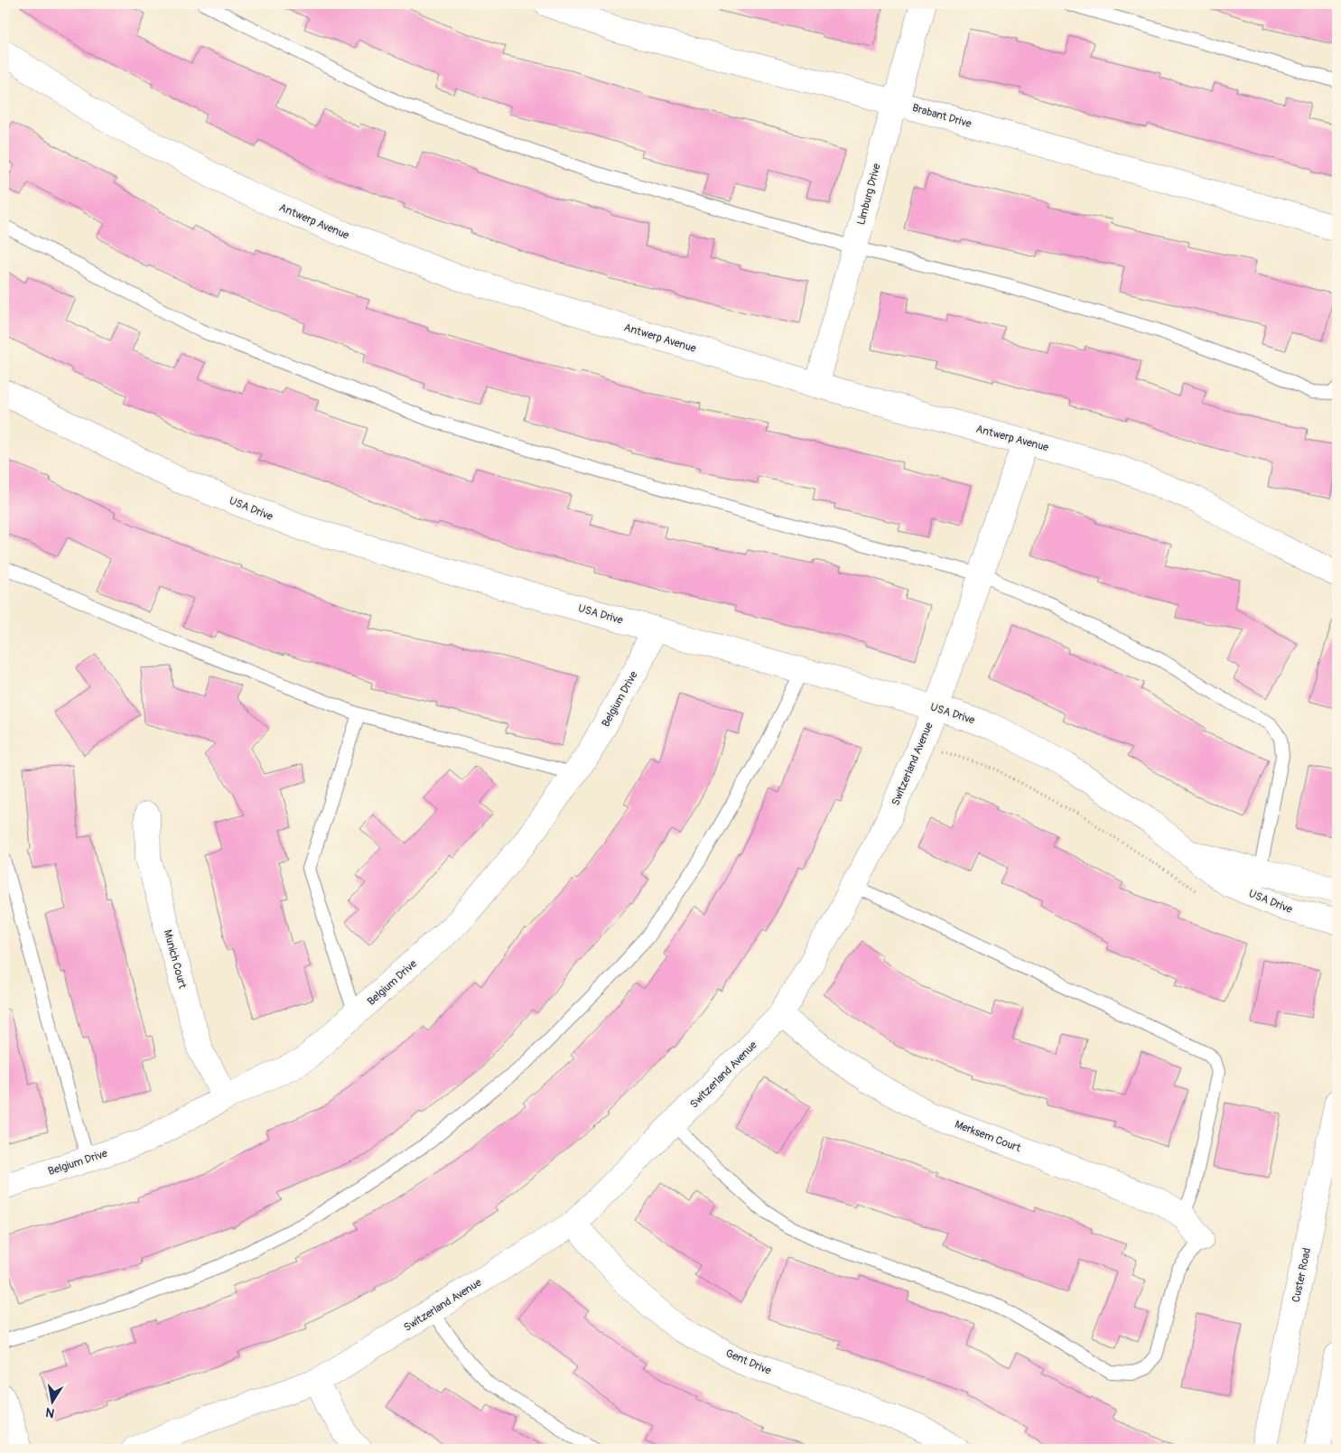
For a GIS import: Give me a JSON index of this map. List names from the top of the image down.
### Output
{
  "streets": {
    "street": [
      "Brabant Drive",
      "Limburg Drive",
      "Antwerp Avenue",
      "USA Drive",
      "Belgium Drive",
      "Switzerland Avenue",
      "Munich Court",
      "Merksem Court",
      "Custer Road",
      "Gent Drive"
    ]
  },
  "crossings": [
    ["Brabant Drive", "Limburg Drive"],
    ["Limburg Drive", "Antwerp Avenue"],
    ["Antwerp Avenue", "Switzerland Avenue"],
    ["USA Drive", "Belgium Drive"],
    ["USA Drive", "Switzerland Avenue"],
    ["Belgium Drive", "Munich Court"],
    ["Switzerland Avenue", "Merksem Court"],
    ["Switzerland Avenue", "Gent Drive"]
  ],
  "north": "bottom"
}
